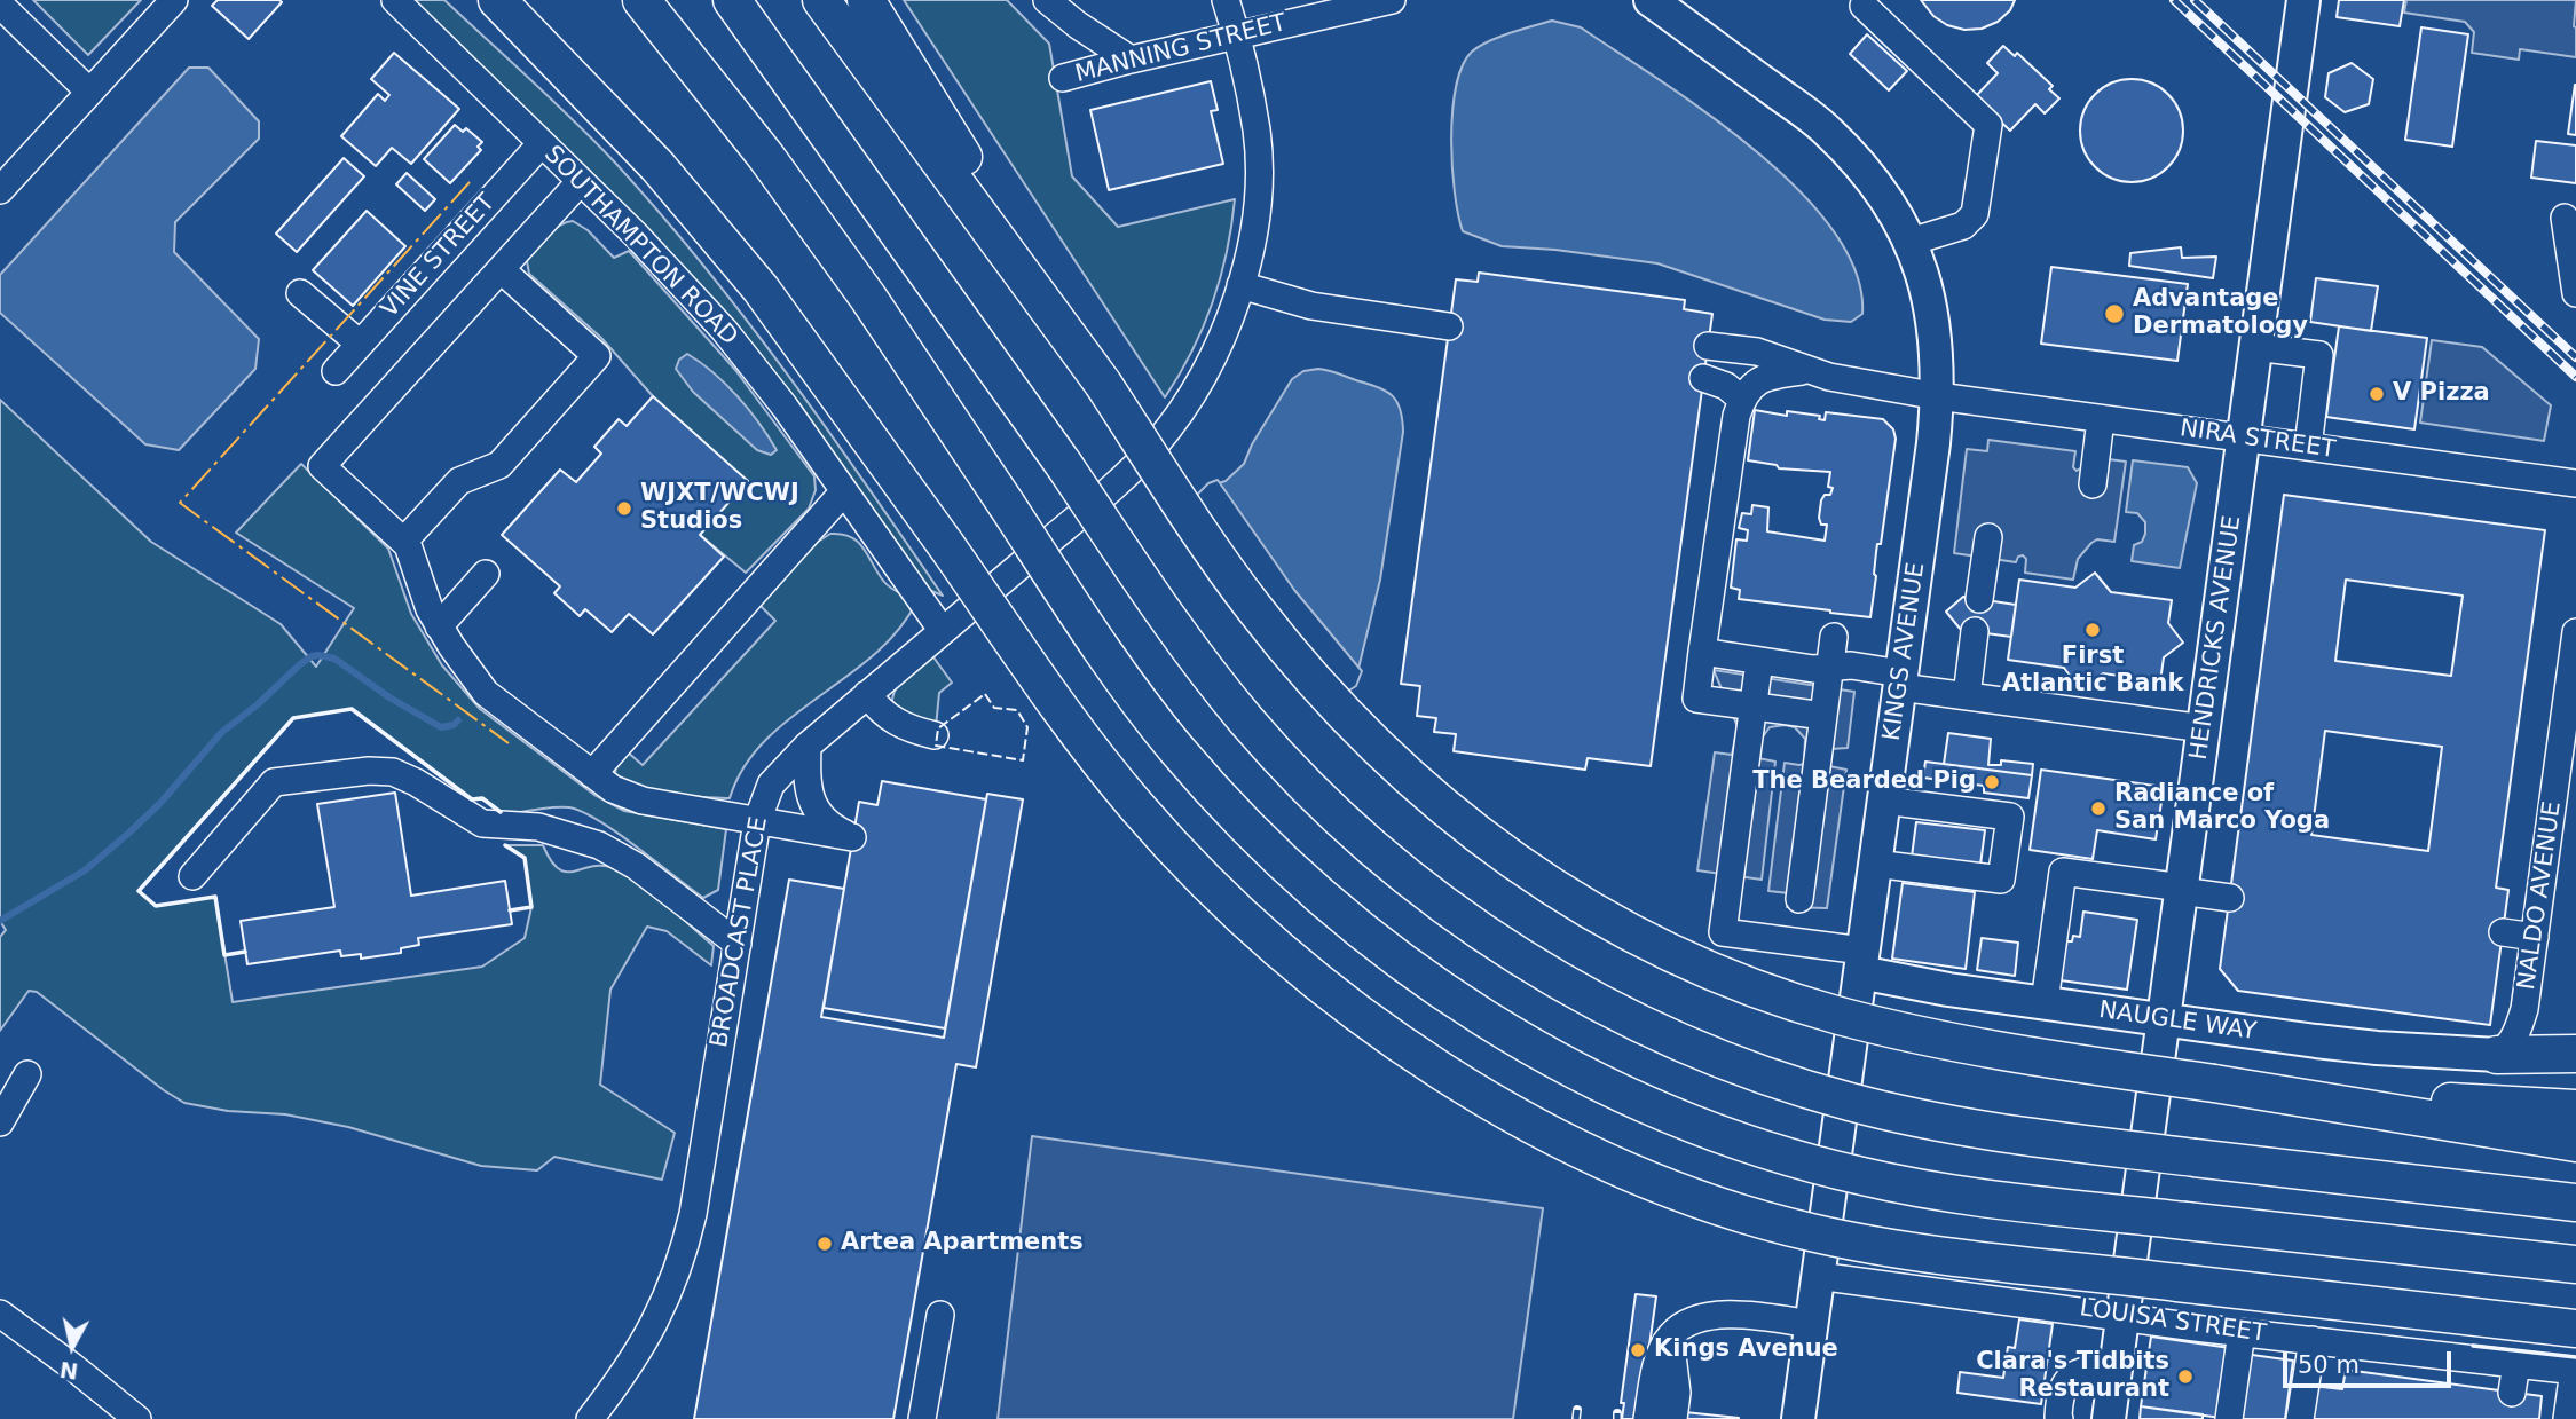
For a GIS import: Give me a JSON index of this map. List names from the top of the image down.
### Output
{
  "streets": {
    "main road": ["HENDRICKS AVENUE", "KINGS AVENUE", "NAUGLE WAY"],
    "street": [
      "MANNING STREET",
      "SOUTHAMPTON ROAD",
      "VINE STREET",
      "NIRA STREET",
      "NALDO AVENUE",
      "BROADCAST PLACE",
      "LOUISA STREET"
    ]
  },
  "crossings": [
    ["MANNING STREET", "BROADCAST PLACE"],
    ["SOUTHAMPTON ROAD", "VINE STREET"],
    ["SOUTHAMPTON ROAD", "BROADCAST PLACE"],
    ["NIRA STREET", "HENDRICKS AVENUE"],
    ["NIRA STREET", "KINGS AVENUE"],
    ["HENDRICKS AVENUE", "NAUGLE WAY"],
    ["HENDRICKS AVENUE", "LOUISA STREET"],
    ["KINGS AVENUE", "NAUGLE WAY"],
    ["KINGS AVENUE", "LOUISA STREET"],
    ["NALDO AVENUE", "NAUGLE WAY"]
  ],
  "places": [
    "Advantage Dermatology",
    "V Pizza",
    "WJXT/WCWJ Studios",
    "First Atlantic Bank",
    "The Bearded Pig",
    "Radiance of San Marco Yoga",
    "Artea Apartments",
    "Kings Avenue",
    "Clara's Tidbits Restaurant"
  ],
  "scale_bar": "50 m",
  "north": "bottom"
}
